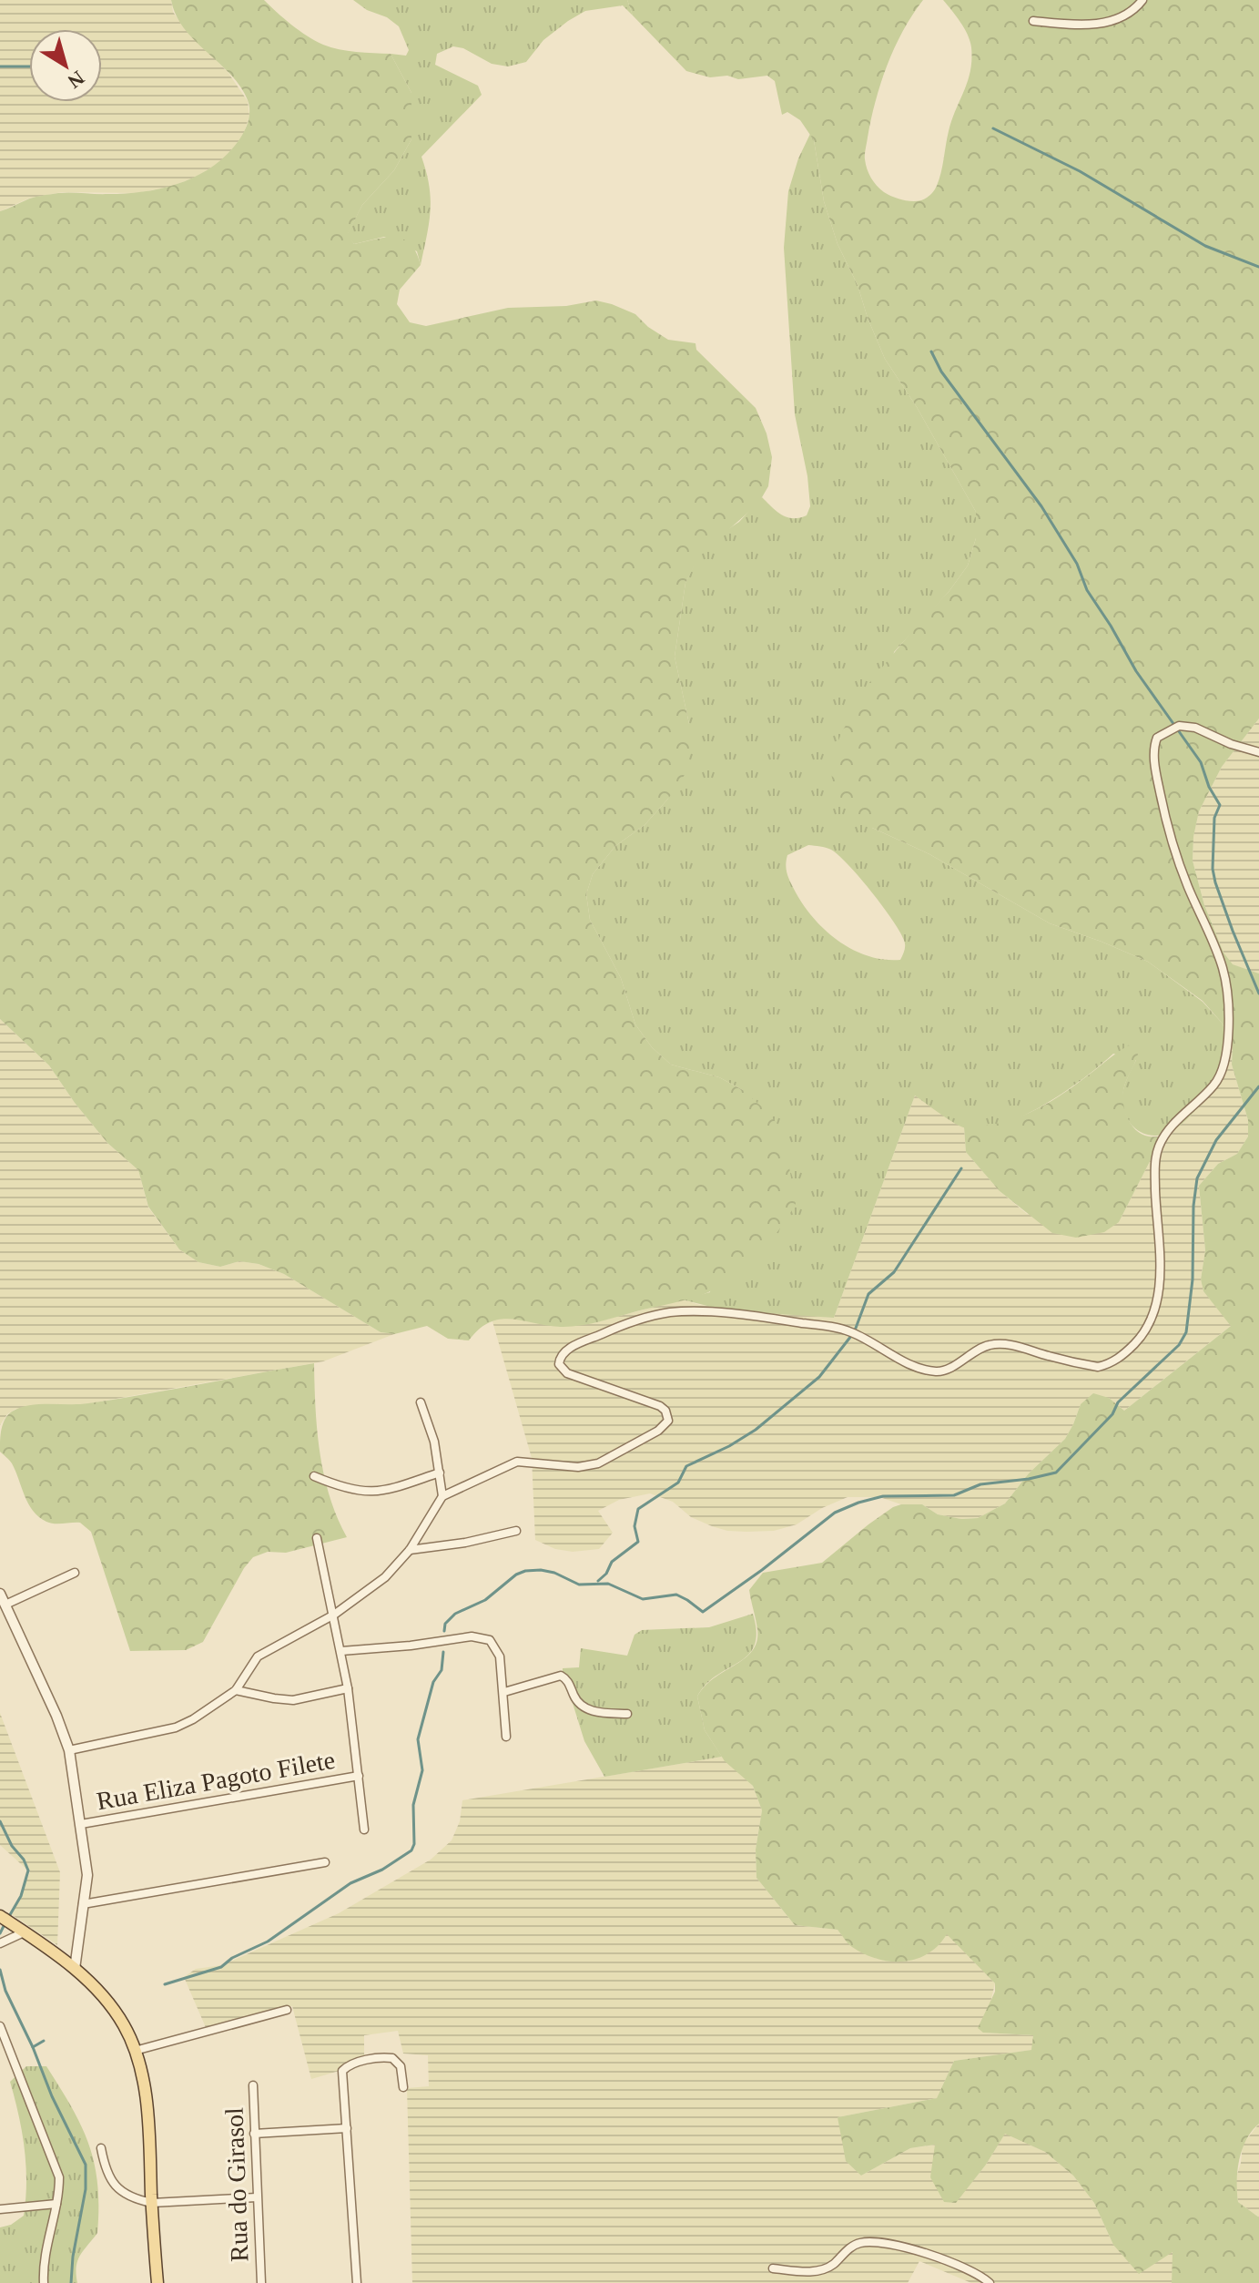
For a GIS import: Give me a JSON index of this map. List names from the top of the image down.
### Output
{
  "streets": {
    "street": ["Rua Eliza Pagoto Filete", "Rua do Girasol"]
  },
  "north": "bottom right"
}
